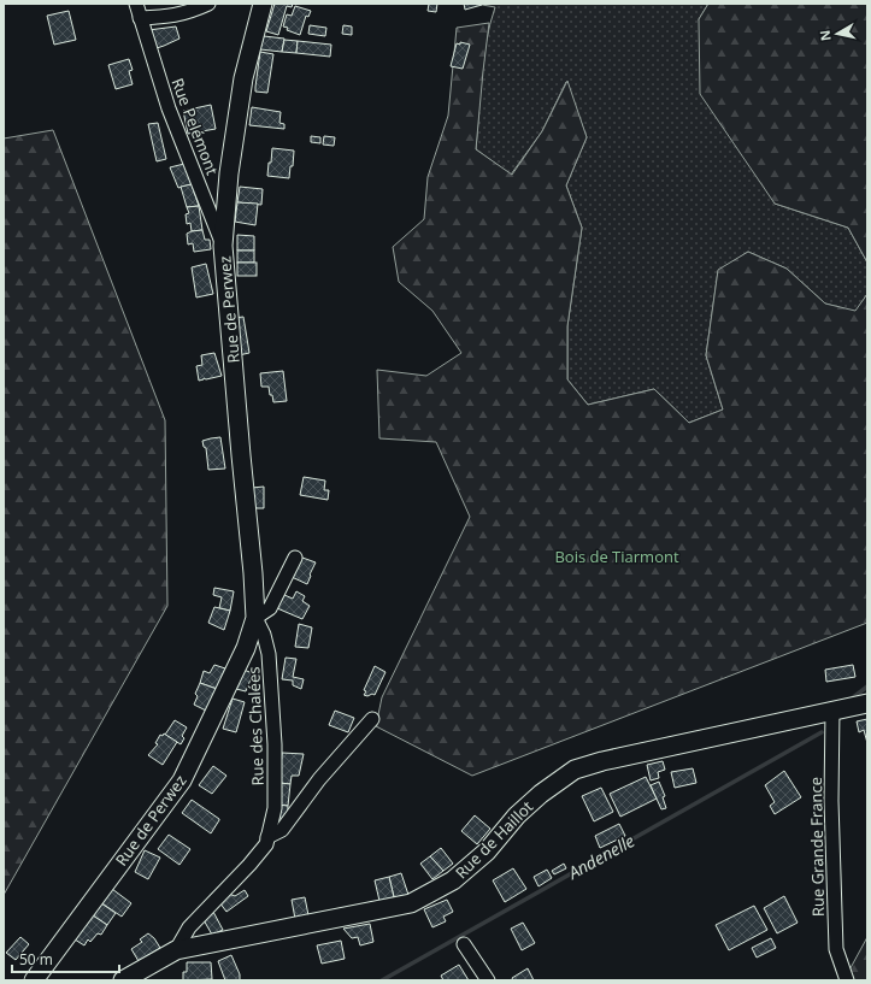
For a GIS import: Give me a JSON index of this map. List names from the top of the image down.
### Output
{
  "streets": {
    "street": [
      "Rue Pelémont",
      "Rue de Perwez",
      "Rue des Chalées",
      "Rue de Haillot",
      "Rue Grande France"
    ]
  },
  "crossings": [
    ["Rue Pelémont", "Rue de Perwez"],
    ["Rue de Perwez", "Rue des Chalées"],
    ["Rue des Chalées", "Rue de Haillot"],
    ["Rue de Haillot", "Rue Grande France"]
  ],
  "water": ["Andenelle"],
  "parks": ["Bois de Tiarmont"],
  "scale_bar": "50 m",
  "north": "left"
}
